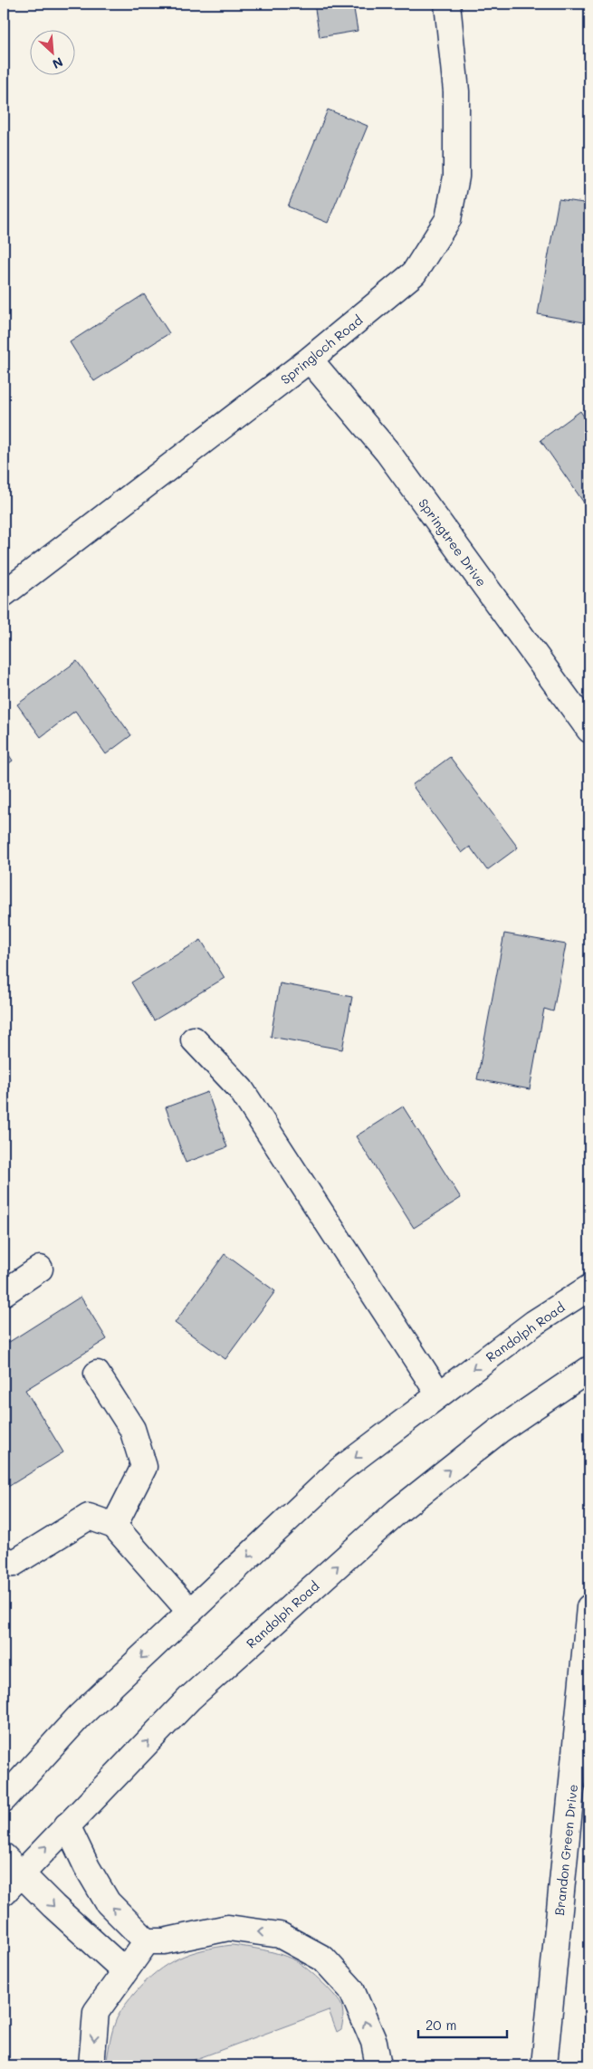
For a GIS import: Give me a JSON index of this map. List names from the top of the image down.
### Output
{
  "streets": {
    "street": [
      "Springloch Road",
      "Springtree Drive",
      "Randolph Road",
      "Brandon Green Drive"
    ]
  },
  "crossings": [
    ["Springloch Road", "Springtree Drive"]
  ],
  "scale_bar": "20 m",
  "north": "bottom right"
}
